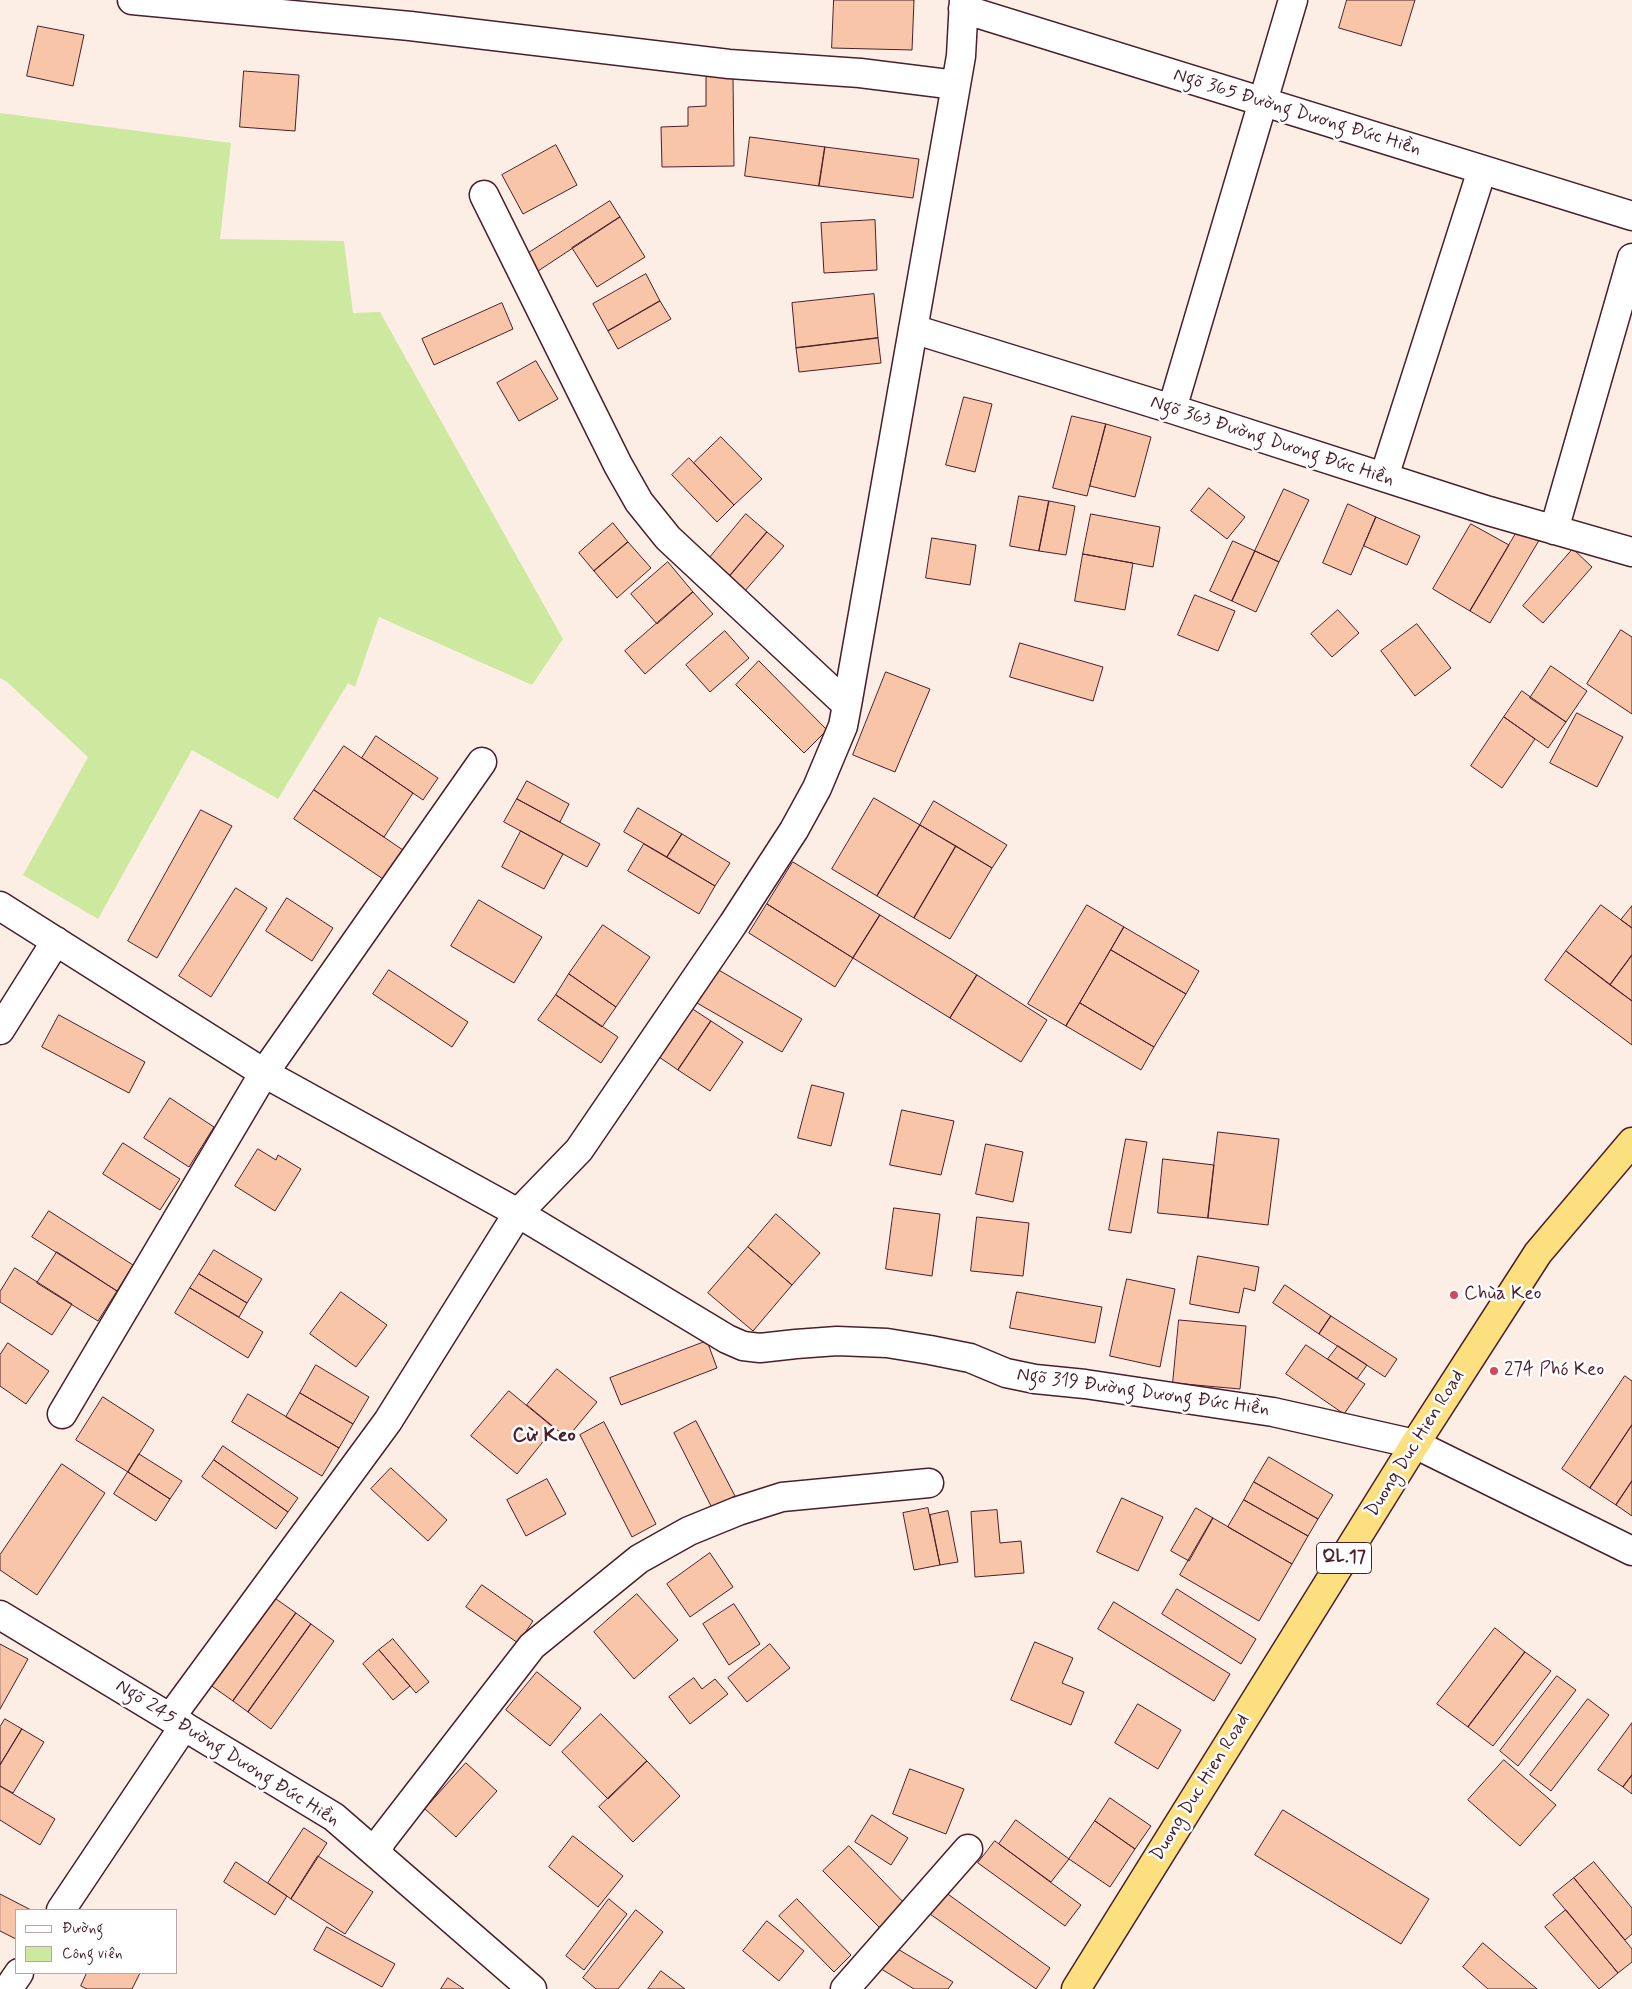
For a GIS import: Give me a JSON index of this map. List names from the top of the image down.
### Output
{
  "streets": {
    "highway": ["Duong Duc Hien Road", "QL.17"],
    "street": [
      "Ngõ 365 Đường Dương Đức Hiền",
      "Ngõ 363 Đường Dương Đức Hiền",
      "Ngõ 319 Đường Dương Đức Hiền",
      "Ngõ 245 Đường Dương Đức Hiền"
    ]
  },
  "crossings": [
    ["Ngõ 319 Đường Dương Đức Hiền", "Duong Duc Hien Road"]
  ],
  "districts": ["Cừ Keo"],
  "places": ["Chùa Keo", "274 Phó Keo"],
  "legend": ["Đường", "Công viên"]
}
